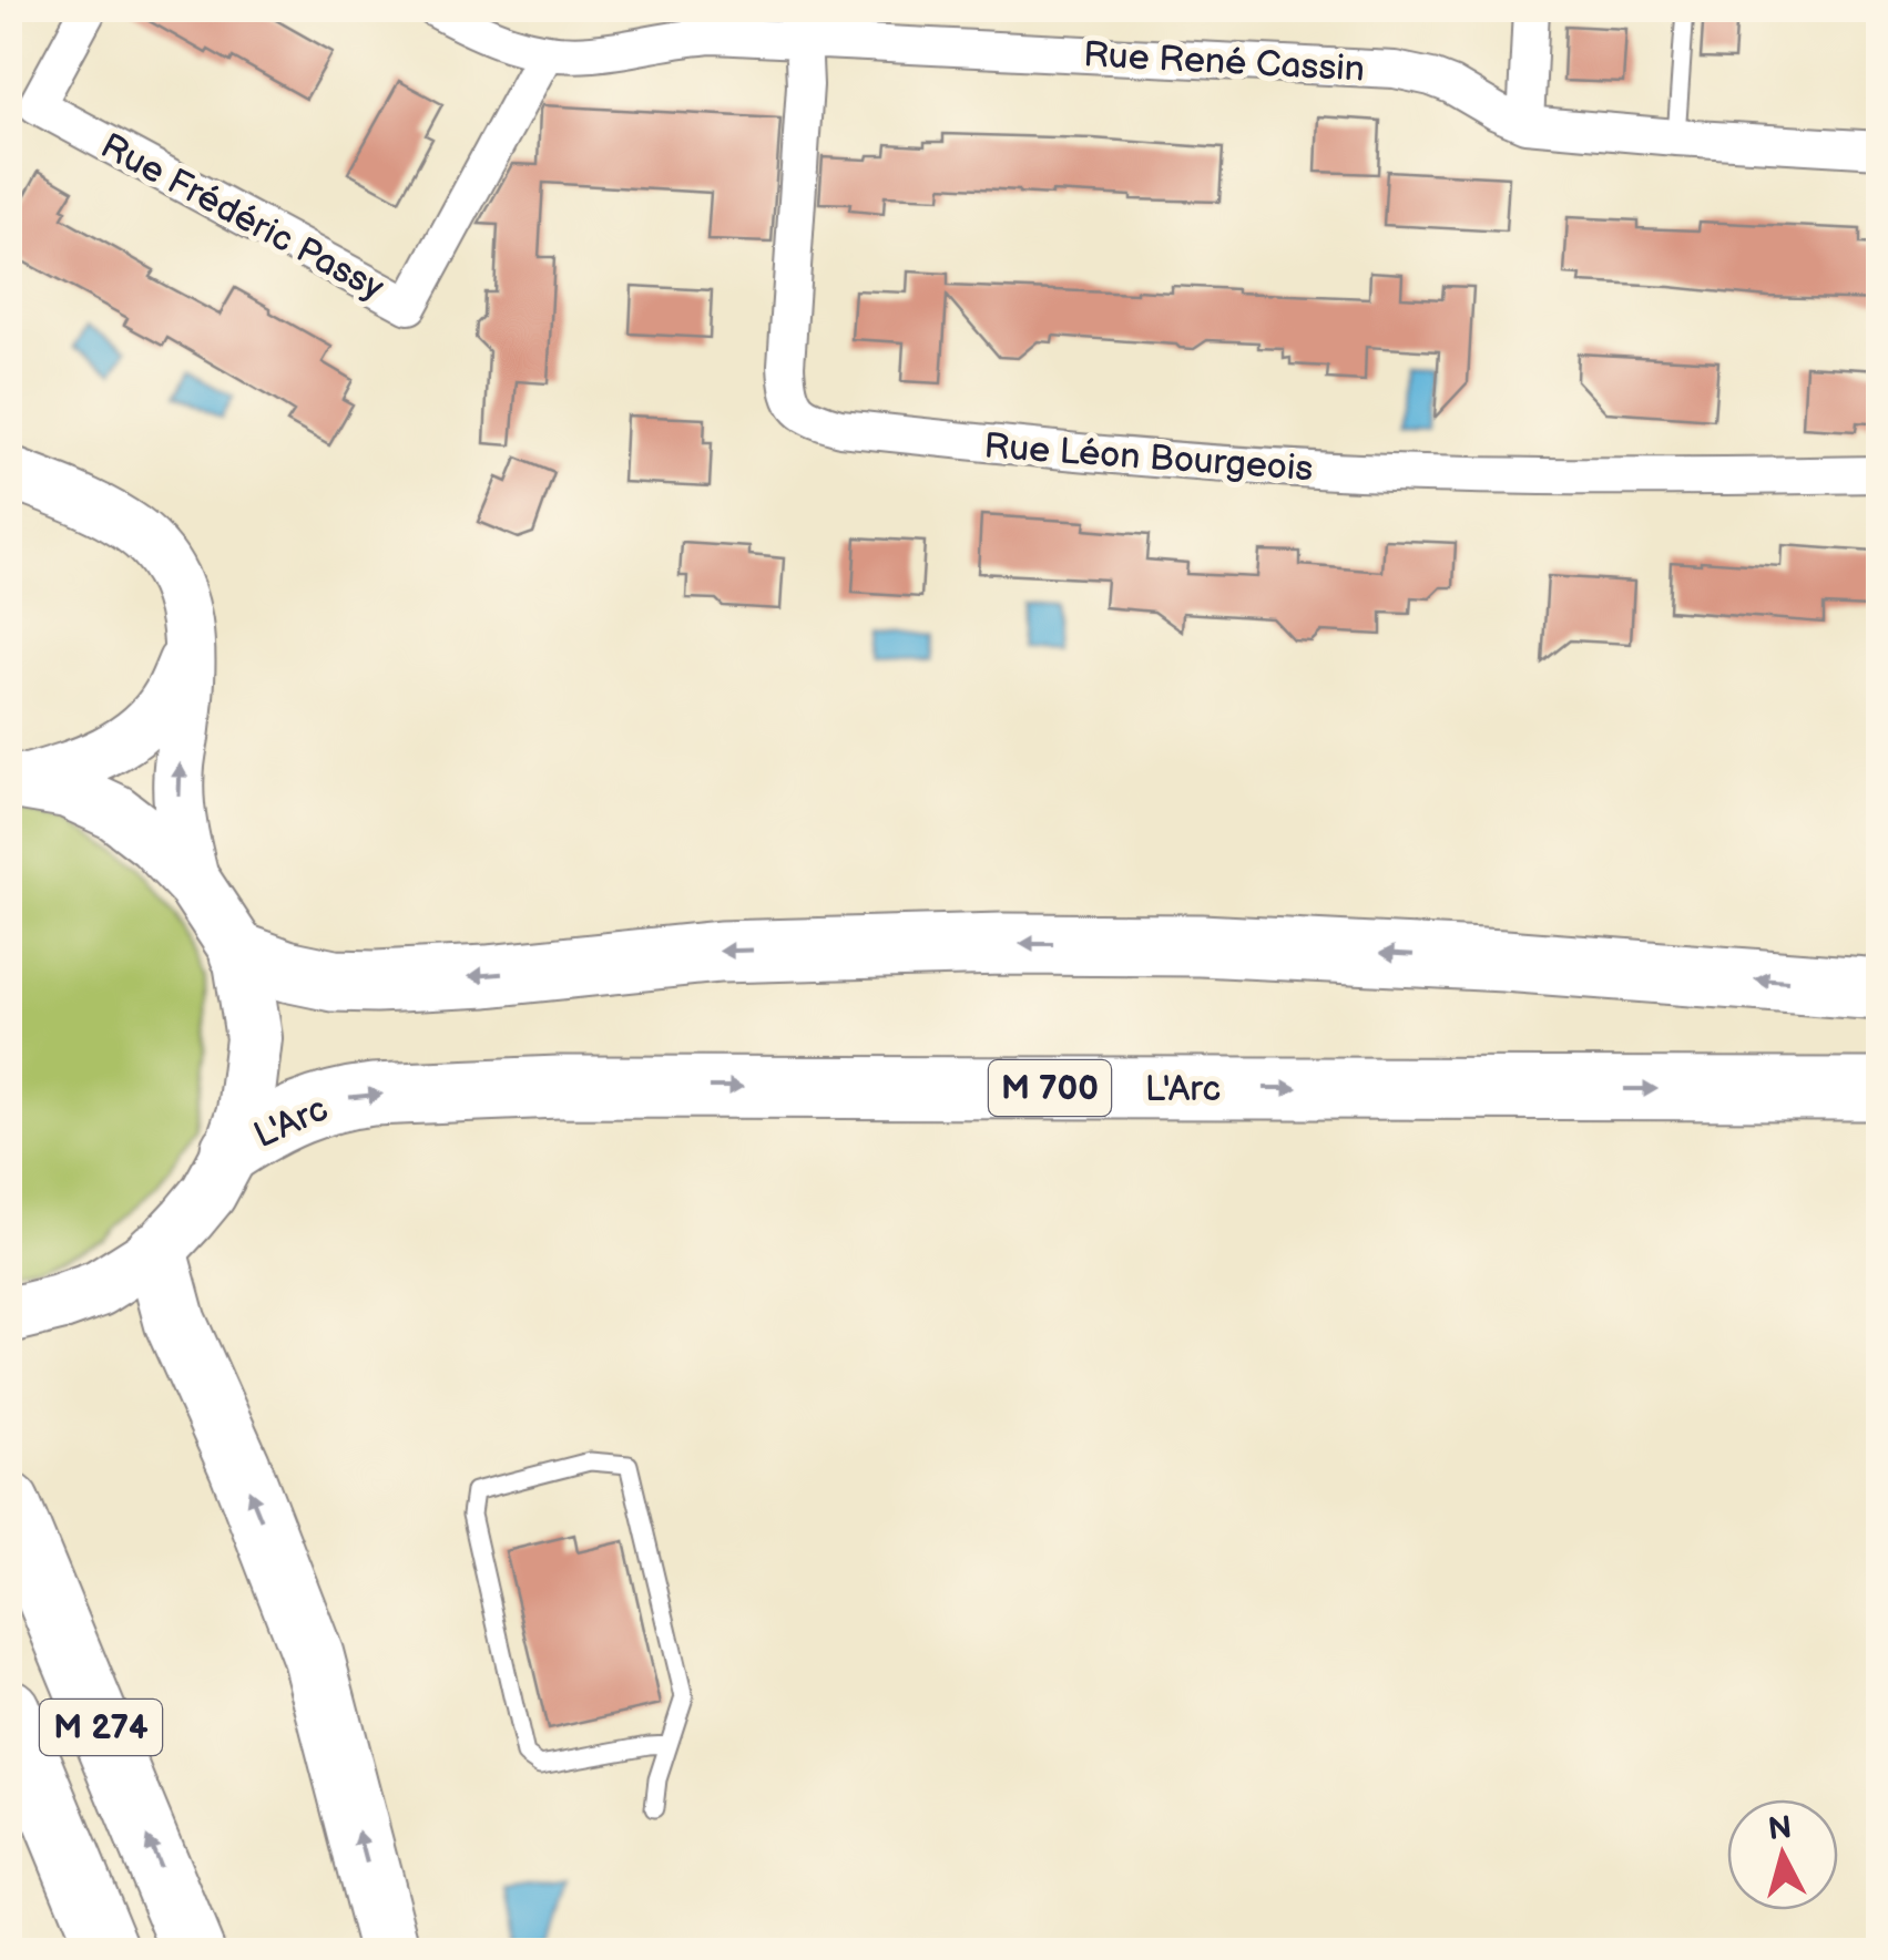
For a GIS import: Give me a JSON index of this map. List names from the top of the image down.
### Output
{
  "streets": {
    "highway": ["M 700", "L'Arc", "M 274"],
    "street": ["Rue René Cassin", "Rue Frédéric Passy", "Rue Léon Bourgeois"]
  },
  "crossings": [
    ["Rue René Cassin", "Rue Frédéric Passy"],
    ["Rue René Cassin", "Rue Léon Bourgeois"]
  ],
  "north": "top"
}
